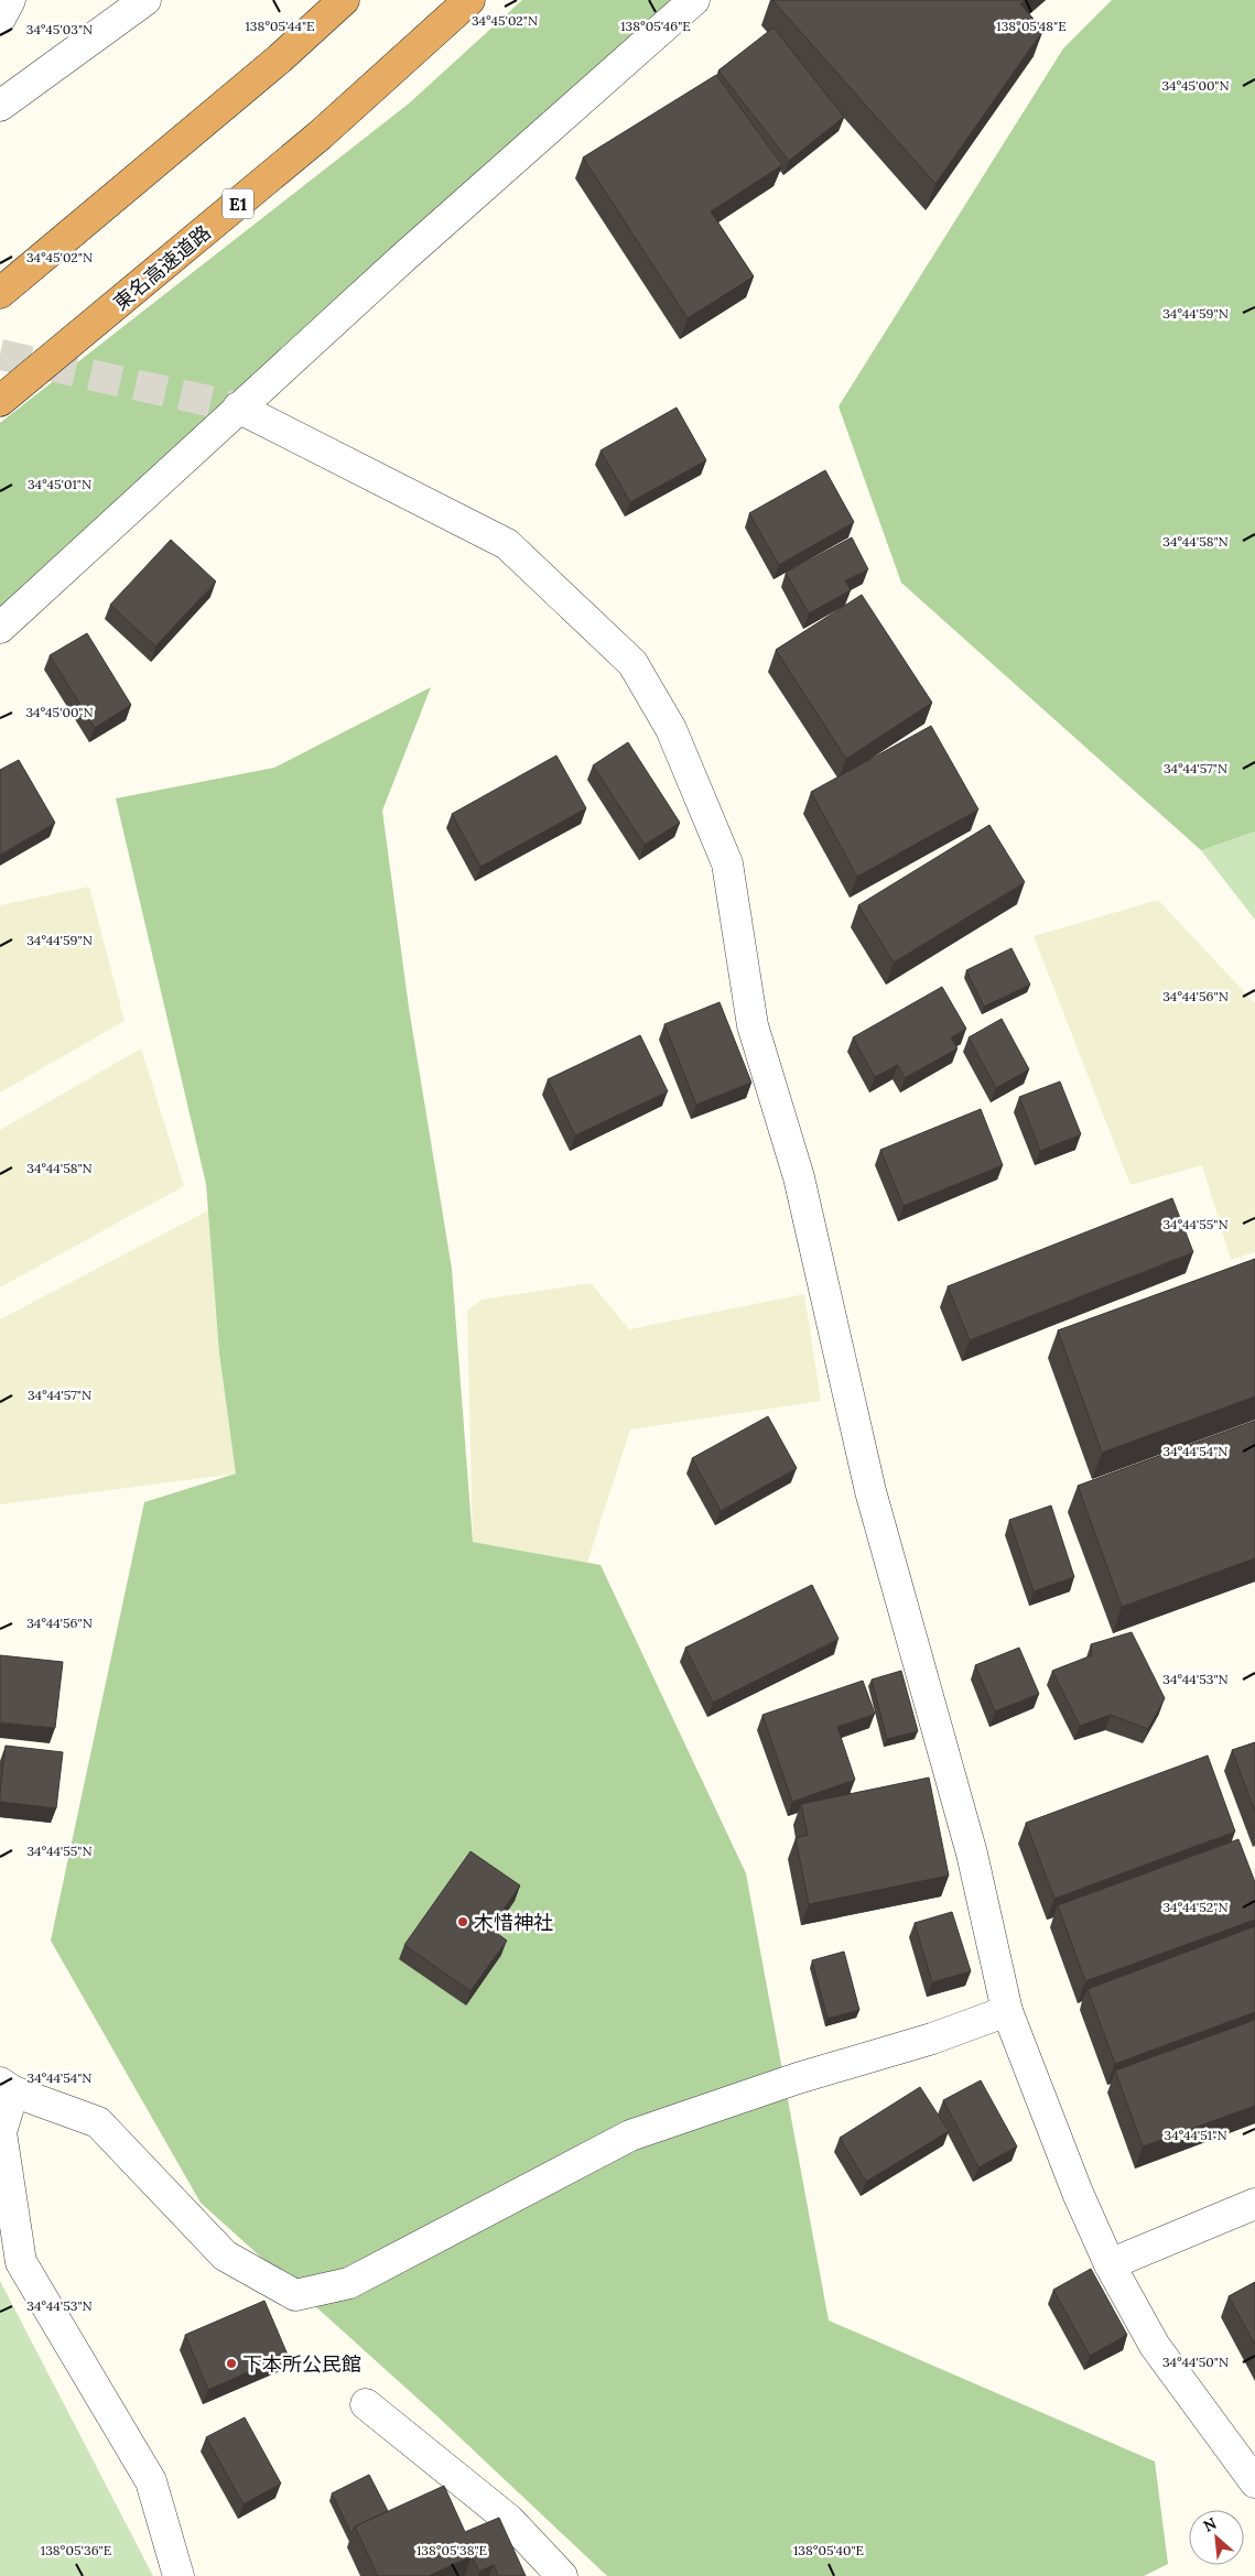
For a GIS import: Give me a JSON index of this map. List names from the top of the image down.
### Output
{
  "streets": {
    "highway": ["E1", "東名高速道路"]
  },
  "places": ["木惜神社", "下本所公民館"],
  "north": "top left",
  "coordinates": [
    "34°45'02\"N",
    "138°05'44\"E",
    "138°05'46\"E",
    "138°05'48\"E",
    "34°45'03\"N",
    "34°45'00\"N",
    "34°44'59\"N",
    "34°45'01\"N",
    "34°44'58\"N",
    "34°44'57\"N",
    "34°44'56\"N",
    "34°44'55\"N",
    "34°44'54\"N",
    "34°44'53\"N",
    "34°44'52\"N",
    "34°44'51\"N",
    "34°44'50\"N",
    "138°05'36\"E",
    "138°05'38\"E",
    "138°05'40\"E"
  ]
}
